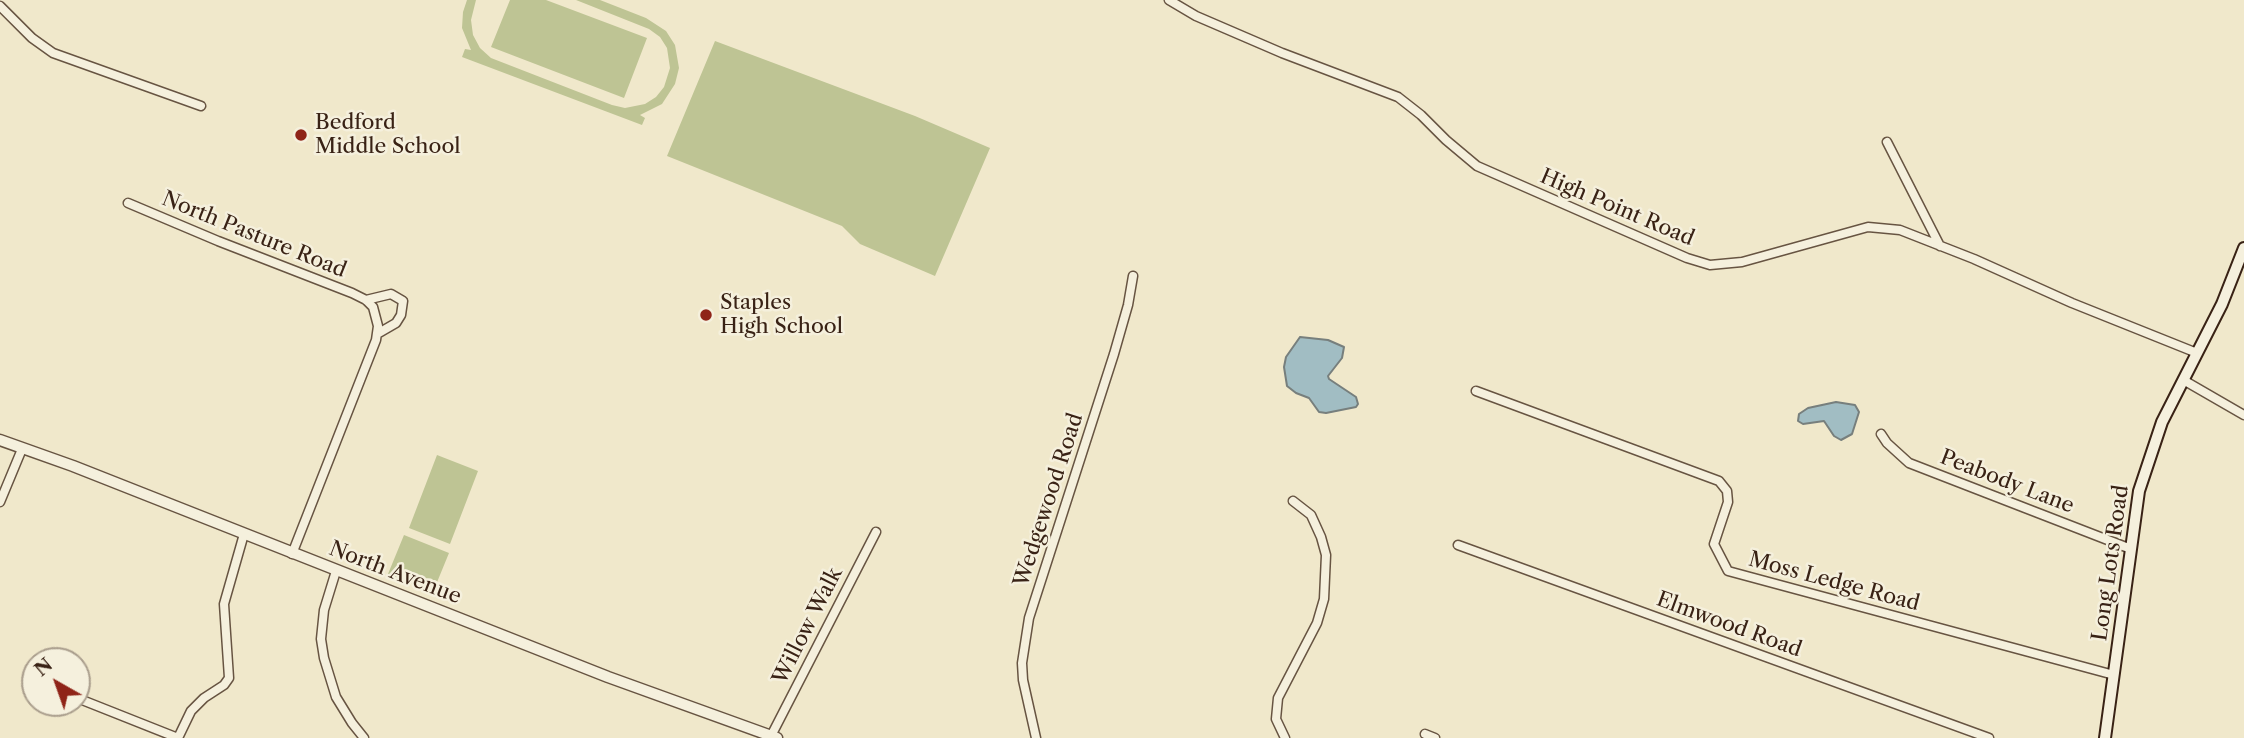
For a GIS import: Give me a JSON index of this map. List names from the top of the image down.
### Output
{
  "streets": {
    "main road": ["Long Lots Road"],
    "street": [
      "High Point Road",
      "North Pasture Road",
      "Peabody Lane",
      "Wedgewood Road",
      "North Avenue",
      "Moss Ledge Road",
      "Elmwood Road",
      "Willow Walk"
    ]
  },
  "crossings": [
    ["High Point Road", "Long Lots Road"],
    ["North Pasture Road", "North Avenue"],
    ["Peabody Lane", "Long Lots Road"],
    ["Long Lots Road", "Moss Ledge Road"],
    ["North Avenue", "Willow Walk"]
  ],
  "places": ["Bedford Middle School", "Staples High School"],
  "north": "top left"
}
